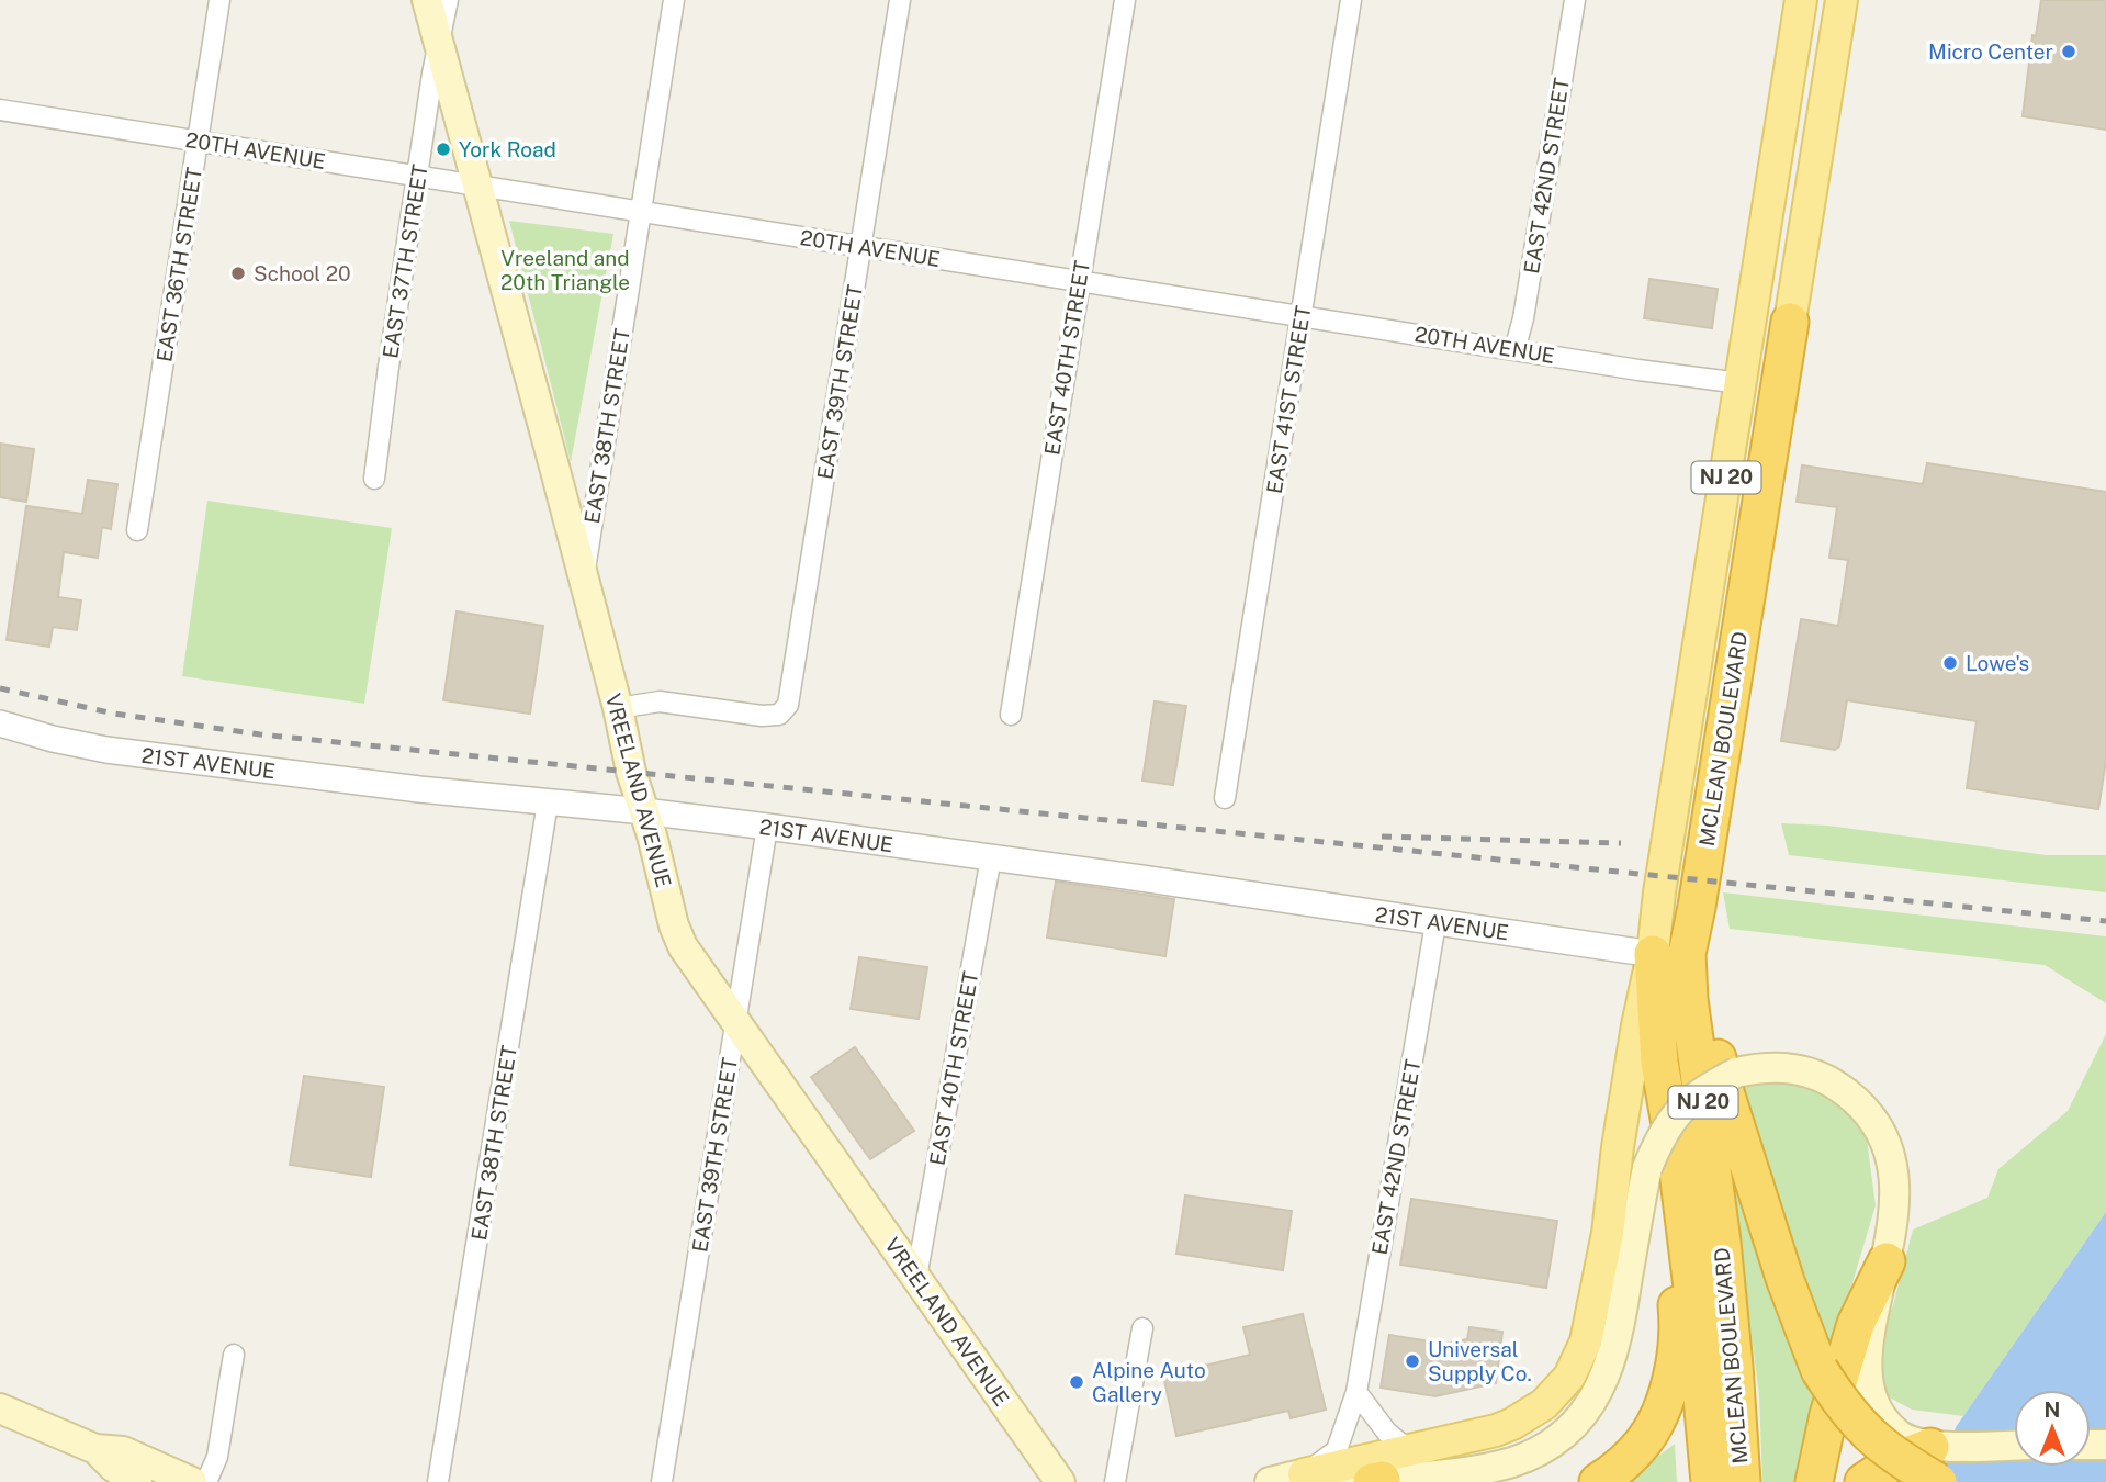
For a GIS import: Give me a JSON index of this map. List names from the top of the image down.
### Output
{
  "streets": {
    "highway": ["NJ 20", "MCLEAN BOULEVARD"],
    "main road": ["VREELAND AVENUE"],
    "street": [
      "20TH AVENUE",
      "EAST 42ND STREET",
      "EAST 37TH STREET",
      "EAST 36TH STREET",
      "EAST 40TH STREET",
      "EAST 39TH STREET",
      "EAST 41ST STREET",
      "EAST 38TH STREET",
      "21ST AVENUE"
    ]
  },
  "crossings": [
    ["20TH AVENUE", "EAST 42ND STREET"],
    ["20TH AVENUE", "EAST 37TH STREET"],
    ["20TH AVENUE", "EAST 36TH STREET"],
    ["20TH AVENUE", "EAST 40TH STREET"],
    ["20TH AVENUE", "EAST 39TH STREET"],
    ["20TH AVENUE", "EAST 41ST STREET"],
    ["20TH AVENUE", "EAST 38TH STREET"],
    ["20TH AVENUE", "MCLEAN BOULEVARD"],
    ["20TH AVENUE", "VREELAND AVENUE"],
    ["EAST 42ND STREET", "21ST AVENUE"],
    ["EAST 37TH STREET", "VREELAND AVENUE"],
    ["EAST 40TH STREET", "21ST AVENUE"],
    ["EAST 40TH STREET", "VREELAND AVENUE"],
    ["EAST 39TH STREET", "21ST AVENUE"],
    ["EAST 39TH STREET", "VREELAND AVENUE"],
    ["EAST 38TH STREET", "21ST AVENUE"],
    ["EAST 38TH STREET", "VREELAND AVENUE"],
    ["MCLEAN BOULEVARD", "21ST AVENUE"],
    ["21ST AVENUE", "VREELAND AVENUE"]
  ],
  "parks": ["Vreeland and 20th Triangle"],
  "places": [
    "Micro Center",
    "York Road",
    "School 20",
    "Lowe's",
    "Universal Supply Co.",
    "Alpine Auto Gallery"
  ],
  "north": "top"
}
